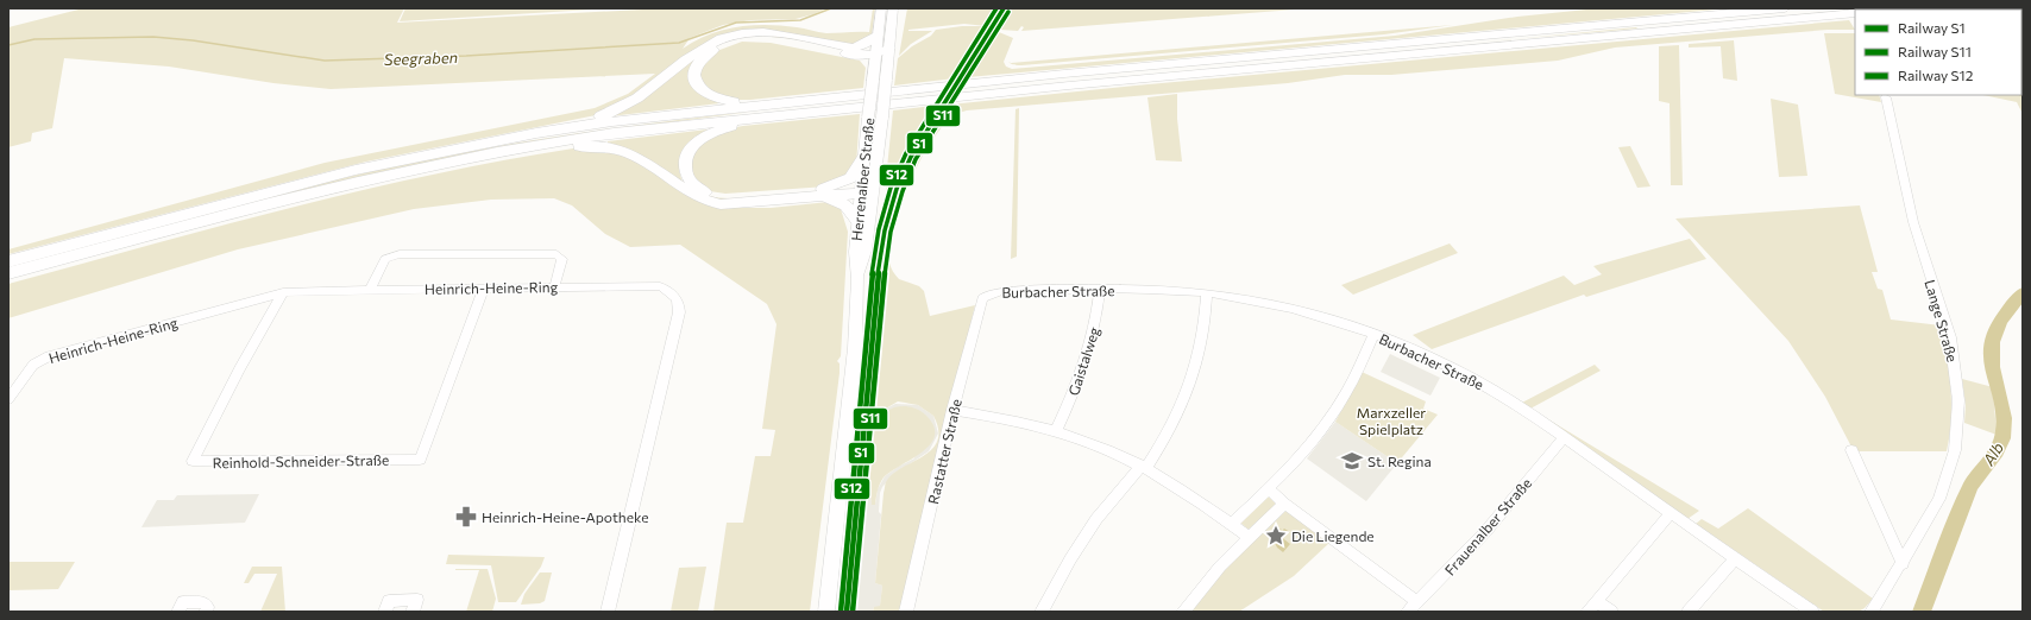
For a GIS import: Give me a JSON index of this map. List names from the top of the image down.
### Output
{
  "streets": {
    "main road": ["Herrenalber Straße"],
    "street": [
      "Heinrich-Heine-Ring",
      "Burbacher Straße",
      "Lange Straße",
      "Gaistalweg",
      "Rastatter Straße",
      "Reinhold-Schneider-Straße",
      "Frauenalber Straße"
    ]
  },
  "crossings": [
    ["Heinrich-Heine-Ring", "Reinhold-Schneider-Straße"],
    ["Burbacher Straße", "Gaistalweg"],
    ["Burbacher Straße", "Rastatter Straße"],
    ["Burbacher Straße", "Frauenalber Straße"]
  ],
  "water": ["Seegraben", "Alb"],
  "parks": ["Marxzeller Spielplatz"],
  "places": {
    "school or university": ["St. Regina"],
    "pharmacy": ["Heinrich-Heine-Apotheke"],
    "place": ["Die Liegende"]
  },
  "lines": ["rail line S1", "rail line S12", "rail line S11"],
  "legend": ["Railway S1", "Railway S11", "Railway S12"]
}
